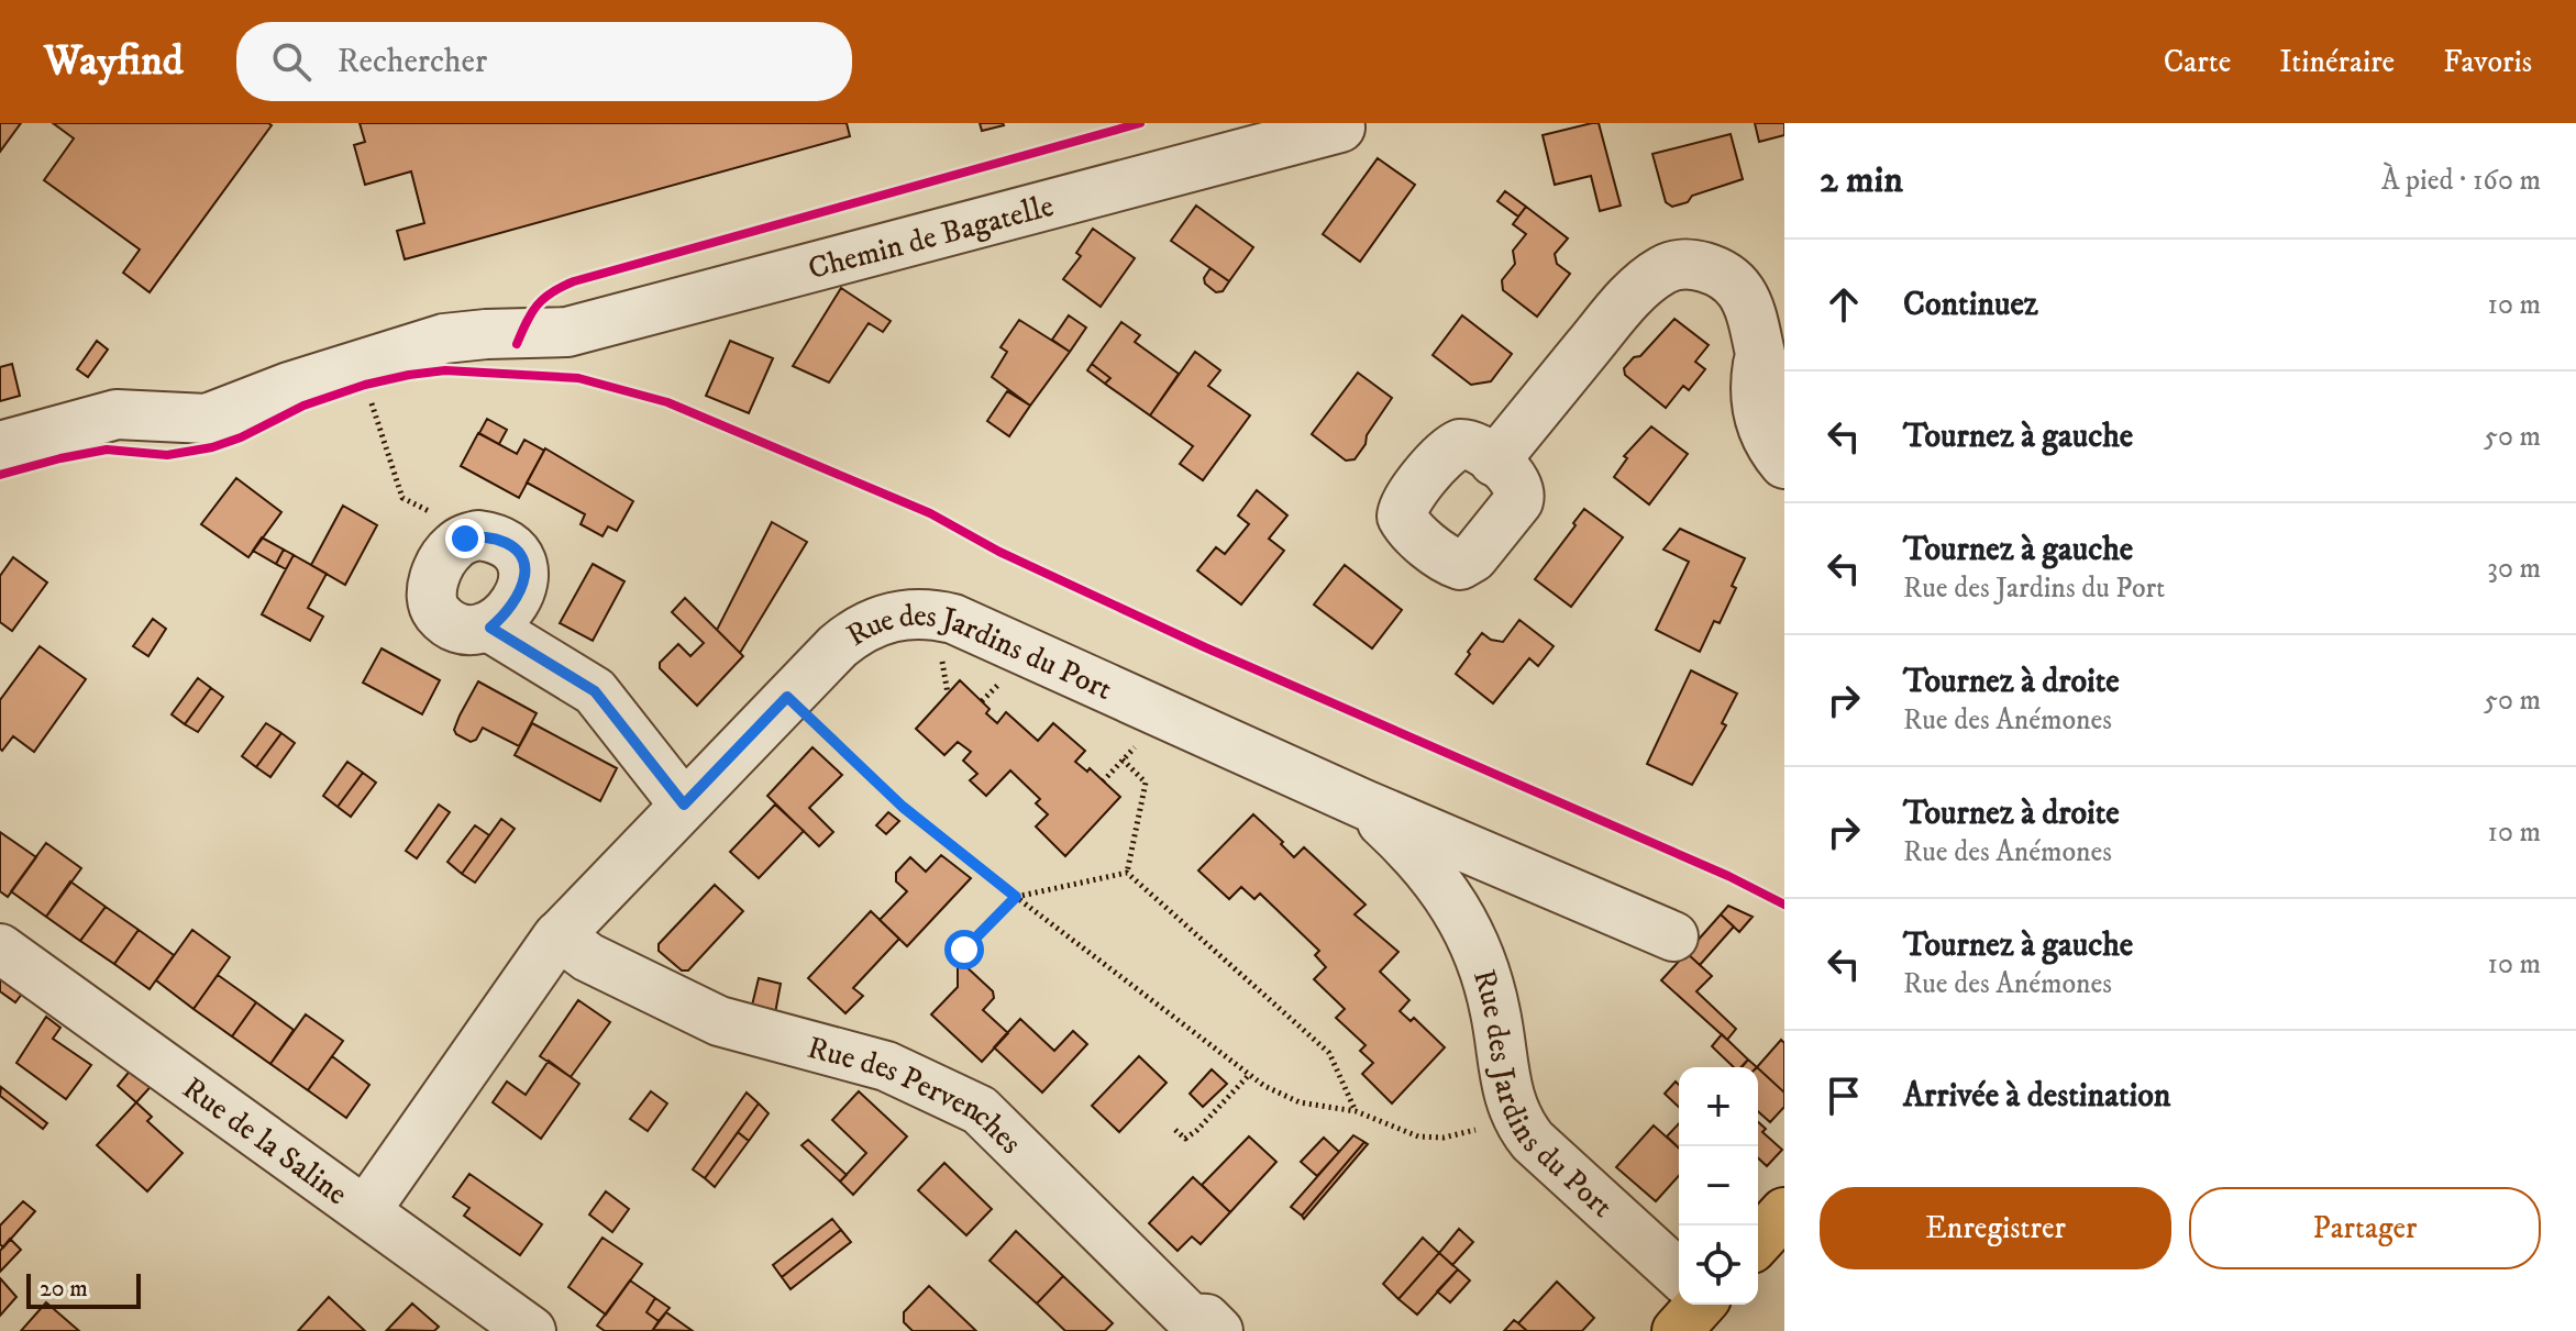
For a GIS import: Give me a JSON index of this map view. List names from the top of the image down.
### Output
{
  "streets": {
    "street": [
      "Chemin de Bagatelle",
      "Rue des Jardins du Port",
      "Rue des Pervenches",
      "Rue de la Saline"
    ]
  },
  "crossings": [
    ["Rue des Jardins du Port", "Rue des Pervenches"],
    ["Rue des Jardins du Port", "Rue de la Saline"]
  ],
  "scale_bar": "20 m",
  "page": {
    "header": "Wayfind",
    "search": "Rechercher",
    "nav": ["Carte", "Itinéraire", "Favoris"],
    "heading": ["2 min", "À pied · 160 m"],
    "list": [
      ["Continuez", "10 m"],
      ["Tournez à gauche", "50 m"],
      ["Tournez à gauche", "Rue des Jardins du Port", "30 m"],
      ["Tournez à droite", "Rue des Anémones", "50 m"],
      ["Tournez à droite", "Rue des Anémones", "10 m"],
      ["Tournez à gauche", "Rue des Anémones", "10 m"],
      "Arrivée à destination"
    ],
    "map_buttons": ["+", "−"],
    "buttons": ["Enregistrer", "Partager"],
    "scale": "20 m"
  }
}
